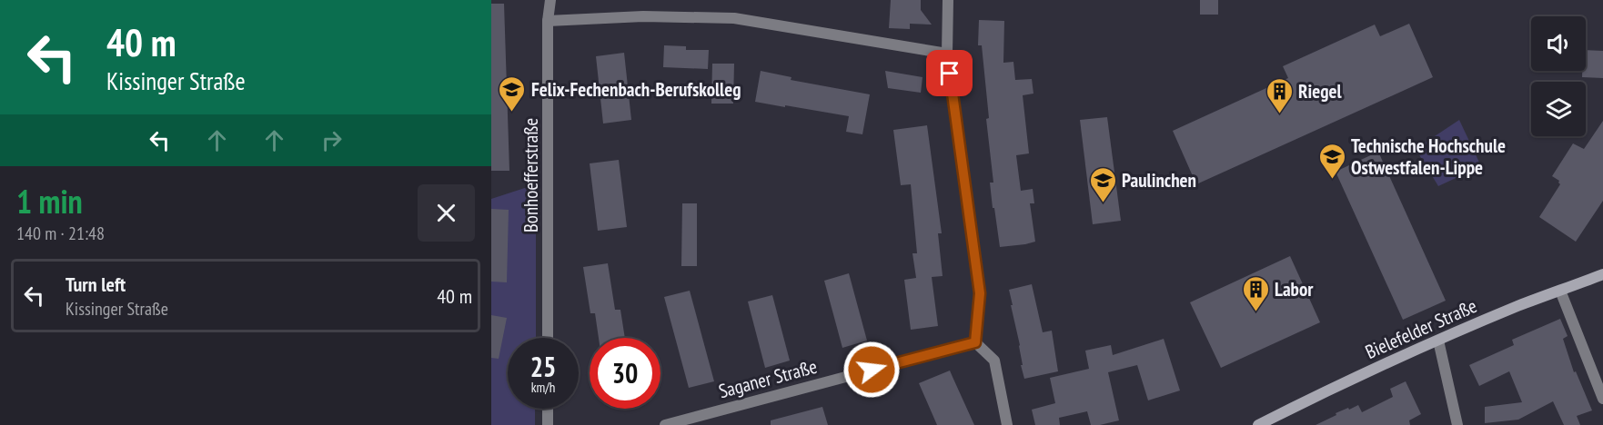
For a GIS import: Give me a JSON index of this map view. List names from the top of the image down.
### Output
{
  "streets": {
    "main road": ["Bielefelder Straße"],
    "street": ["Bonhoefferstraße", "Saganer Straße"]
  },
  "places": {
    "school or university": ["Felix-Fechenbach-Berufskolleg", "Technische Hochschule Ostwestfalen-Lippe", "Paulinchen"],
    "building": ["Riegel", "Labor"]
  },
  "page": {
    "turn": ["40 m", "Kissinger Straße"],
    "heading": ["1 min", "140 m · 21:48"],
    "list": [
      {
        "name": "Turn left",
        "note": "Kissinger Straße",
        "value": "40 m"
      }
    ],
    "speed": "25 km/h",
    "limit": "30"
  }
}
